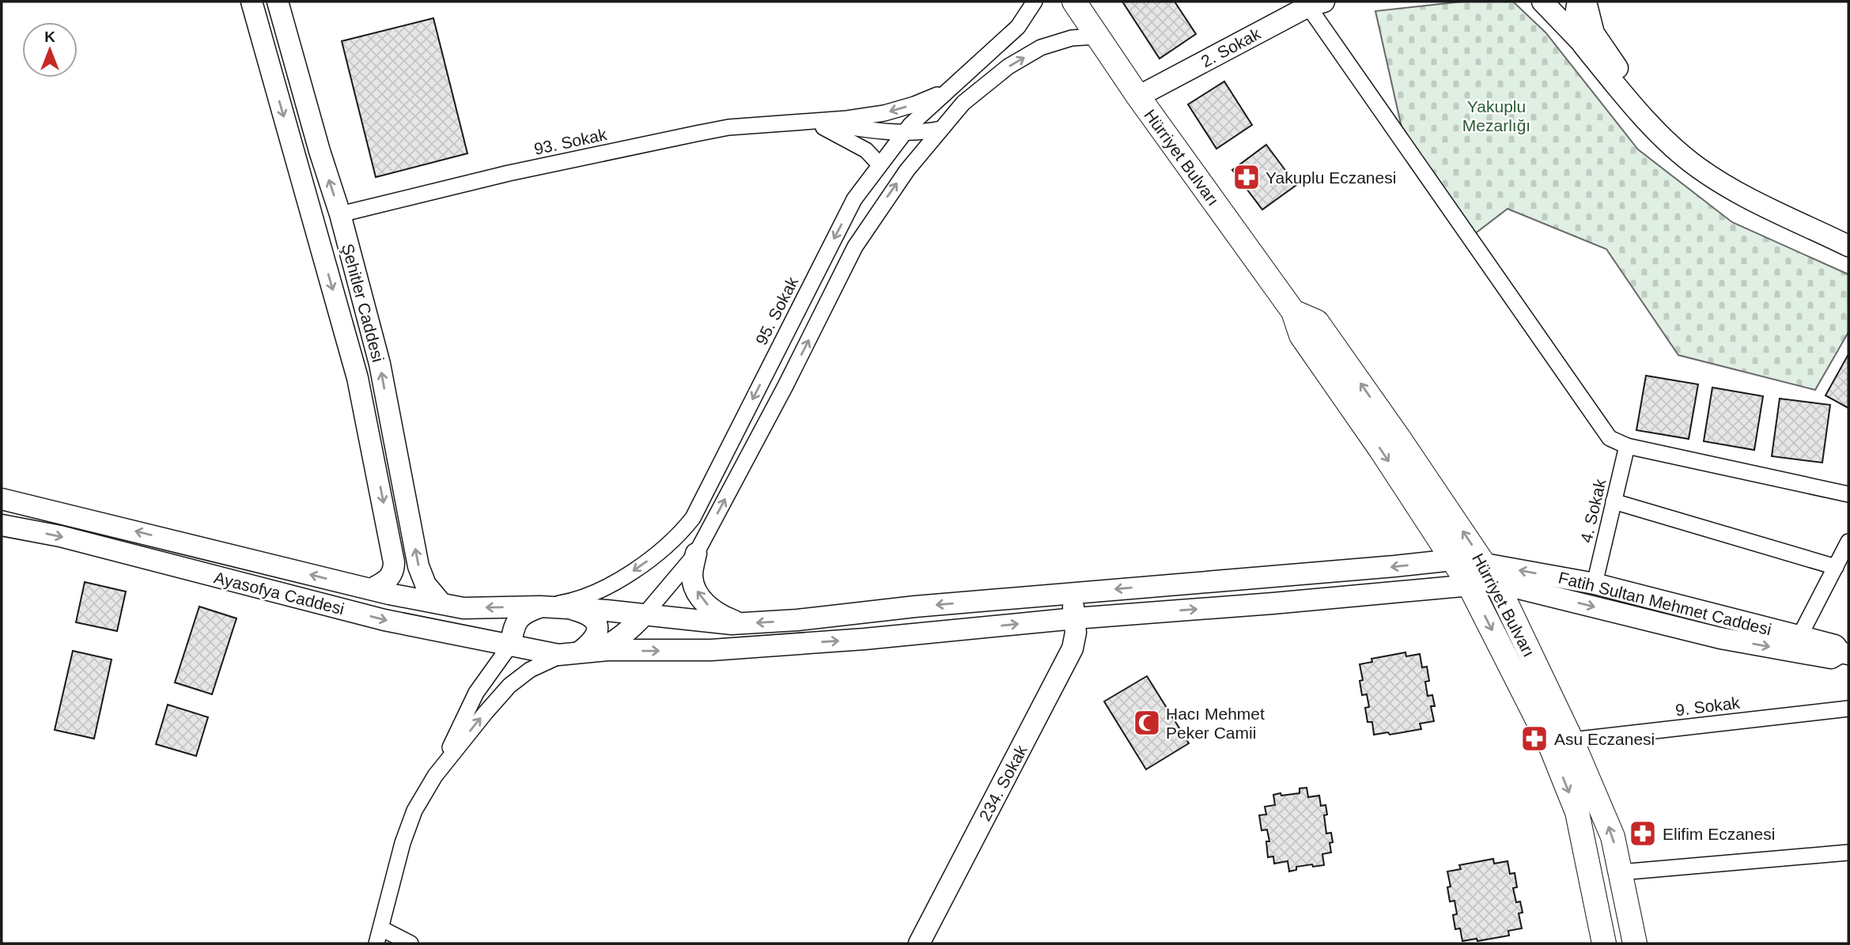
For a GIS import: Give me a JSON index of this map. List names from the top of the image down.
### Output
{
  "streets": {
    "main road": [
      "2. Sokak",
      "Hürriyet Bulvarı",
      "Şehitler Caddesi",
      "Ayasofya Caddesi",
      "Fatih Sultan Mehmet Caddesi",
      "234. Sokak"
    ],
    "street": [
      "93. Sokak",
      "95. Sokak",
      "4. Sokak",
      "9. Sokak"
    ]
  },
  "crossings": [
    ["2. Sokak", "Hürriyet Bulvarı"],
    ["93. Sokak", "Şehitler Caddesi"],
    ["Hürriyet Bulvarı", "Ayasofya Caddesi"],
    ["Hürriyet Bulvarı", "Fatih Sultan Mehmet Caddesi"],
    ["Hürriyet Bulvarı", "9. Sokak"],
    ["4. Sokak", "Fatih Sultan Mehmet Caddesi"],
    ["Ayasofya Caddesi", "Fatih Sultan Mehmet Caddesi"],
    ["Ayasofya Caddesi", "234. Sokak"]
  ],
  "parks": ["Yakuplu Mezarlığı"],
  "places": {
    "pharmacy": ["Yakuplu Eczanesi", "Asu Eczanesi", "Elifim Eczanesi"],
    "mosque": ["Hacı Mehmet Peker Camii"]
  },
  "north": "top"
}
